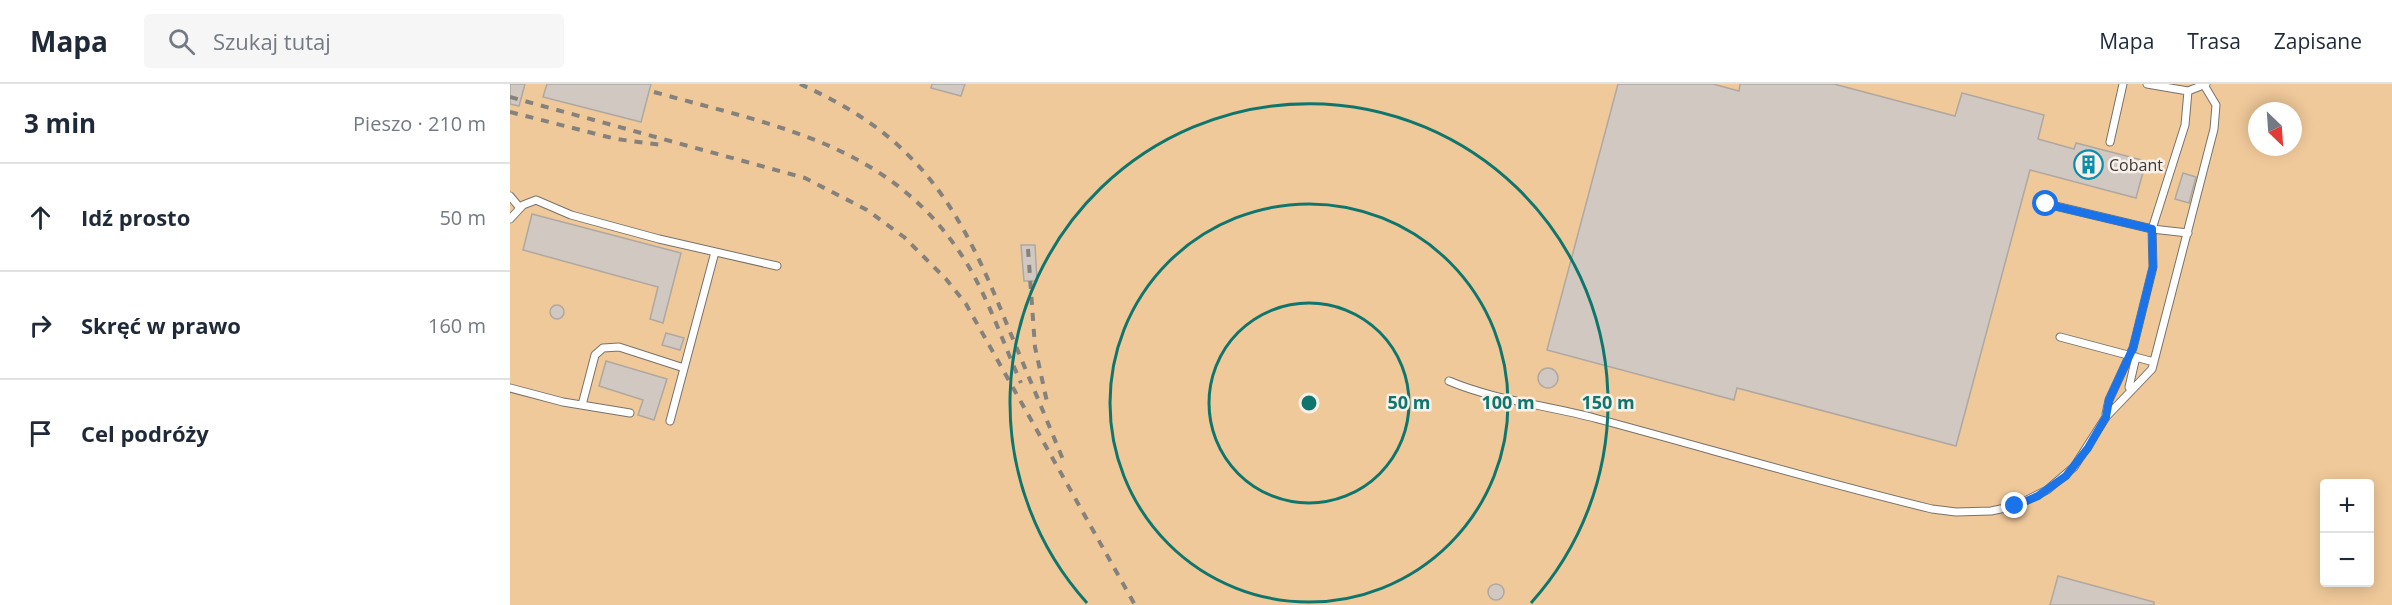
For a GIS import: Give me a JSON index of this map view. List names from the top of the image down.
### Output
{
  "places": {
    "building": ["Cobant"]
  },
  "north": "bottom right",
  "page": {
    "header": "Mapa",
    "search": "Szukaj tutaj",
    "nav": ["Mapa", "Trasa", "Zapisane"],
    "heading": ["3 min", "Pieszo · 210 m"],
    "list": [
      ["Idź prosto", "50 m"],
      ["Skręć w prawo", "160 m"],
      "Cel podróży"
    ],
    "map_buttons": ["+", "−"]
  },
  "rings": ["50 m", "100 m", "150 m"]
}
